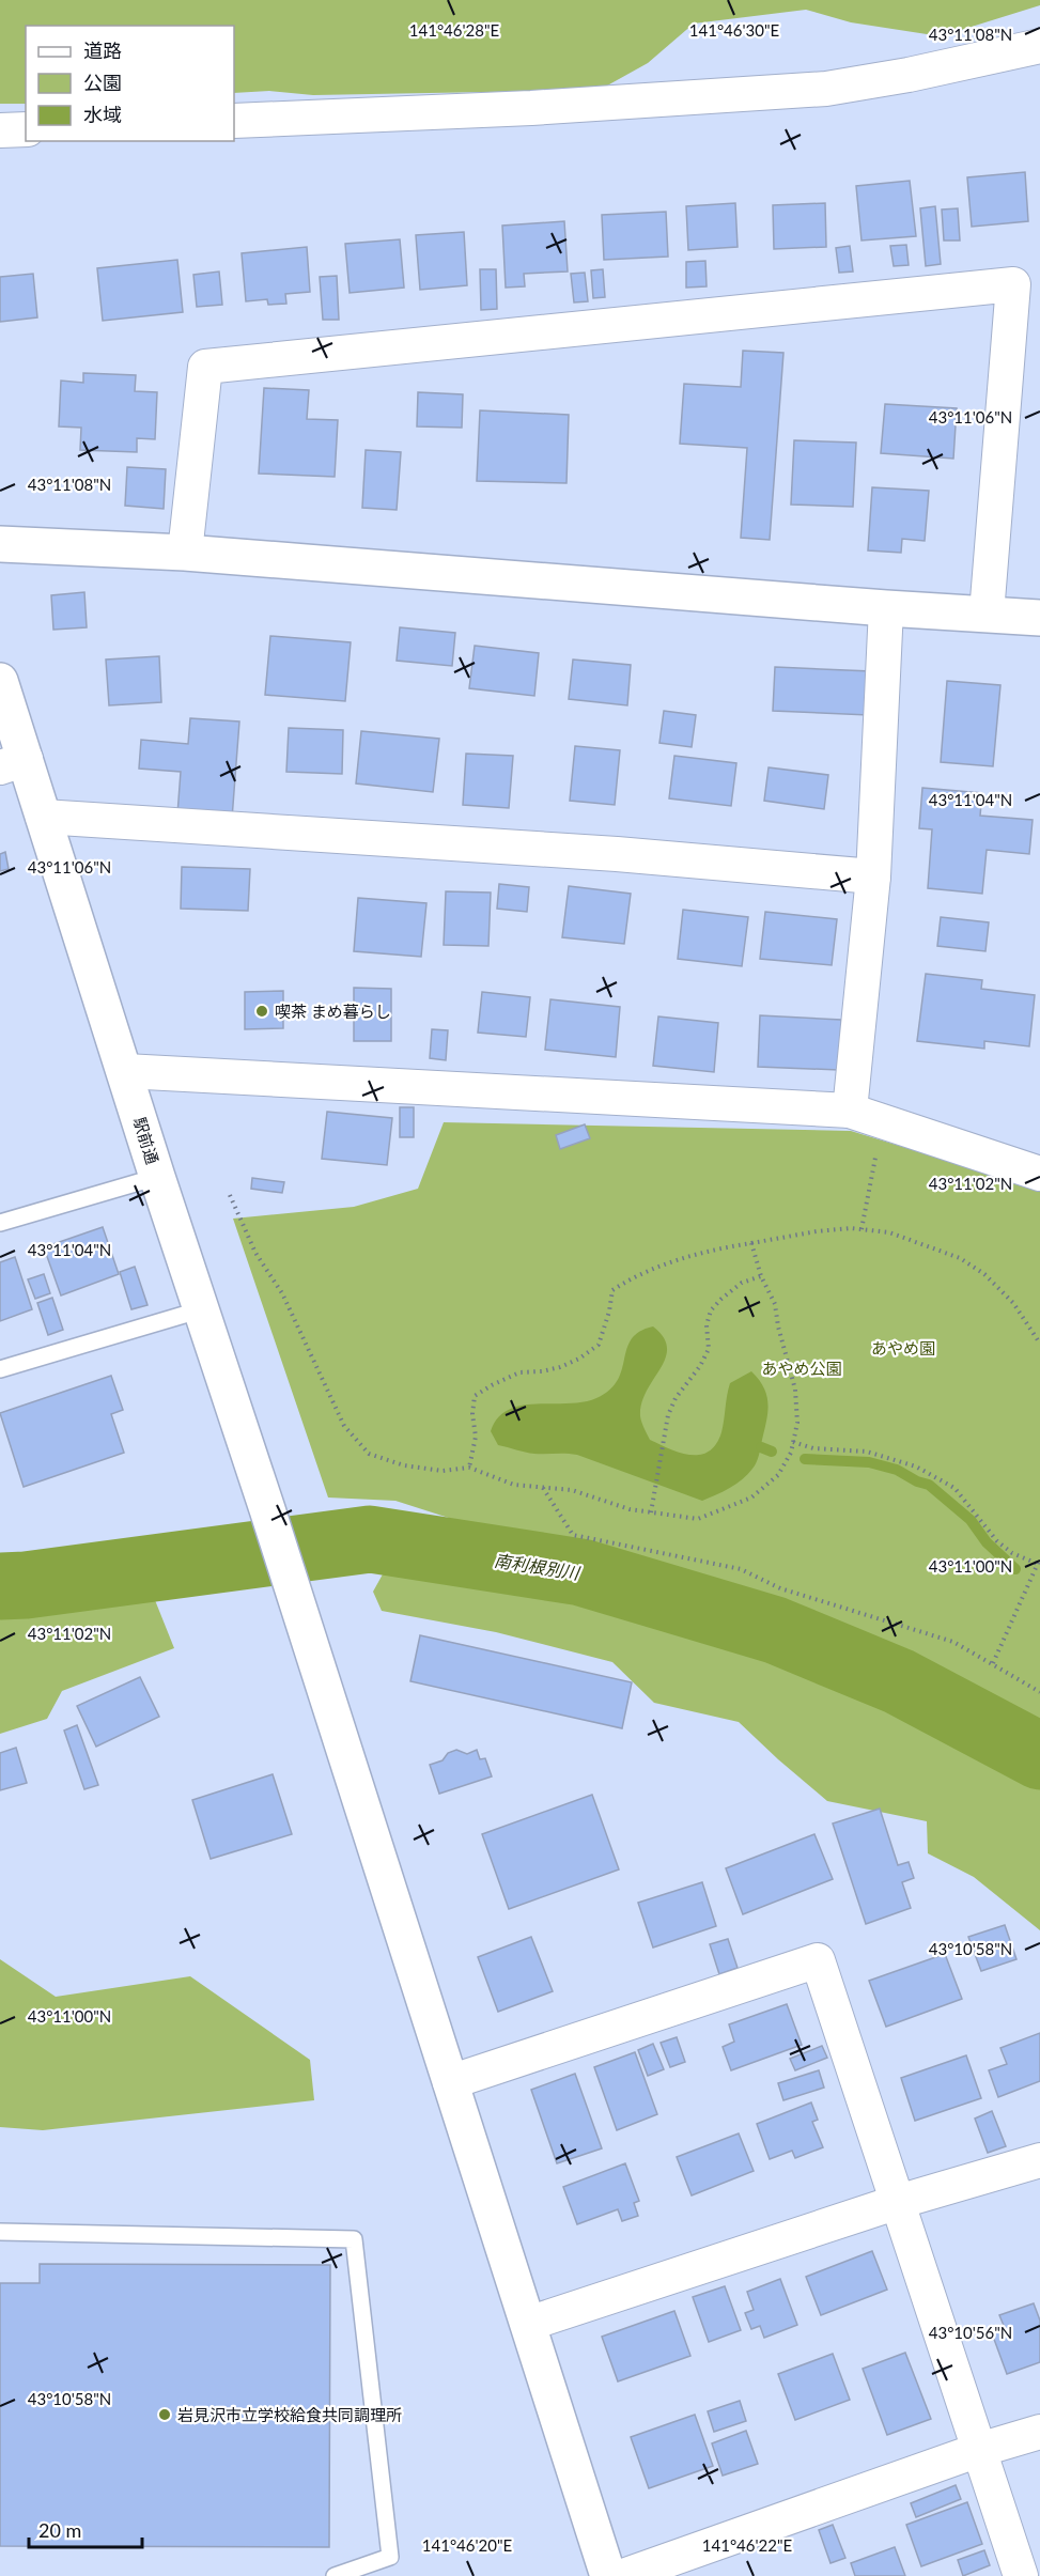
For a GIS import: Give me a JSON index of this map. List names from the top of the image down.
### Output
{
  "streets": {
    "street": ["駅前通"]
  },
  "water": ["南利根別川"],
  "parks": ["あやめ園", "あやめ公園"],
  "places": ["喫茶 まめ暮らし", "岩見沢市立学校給食共同調理所"],
  "legend": ["道路", "公園", "水域"],
  "scale_bar": "20 m",
  "coordinates": [
    "141°46'28\"E",
    "141°46'30\"E",
    "43°11'08\"N",
    "43°11'06\"N",
    "43°11'04\"N",
    "43°11'02\"N",
    "43°11'00\"N",
    "43°10'58\"N",
    "43°10'56\"N",
    "141°46'20\"E",
    "141°46'22\"E"
  ]
}
